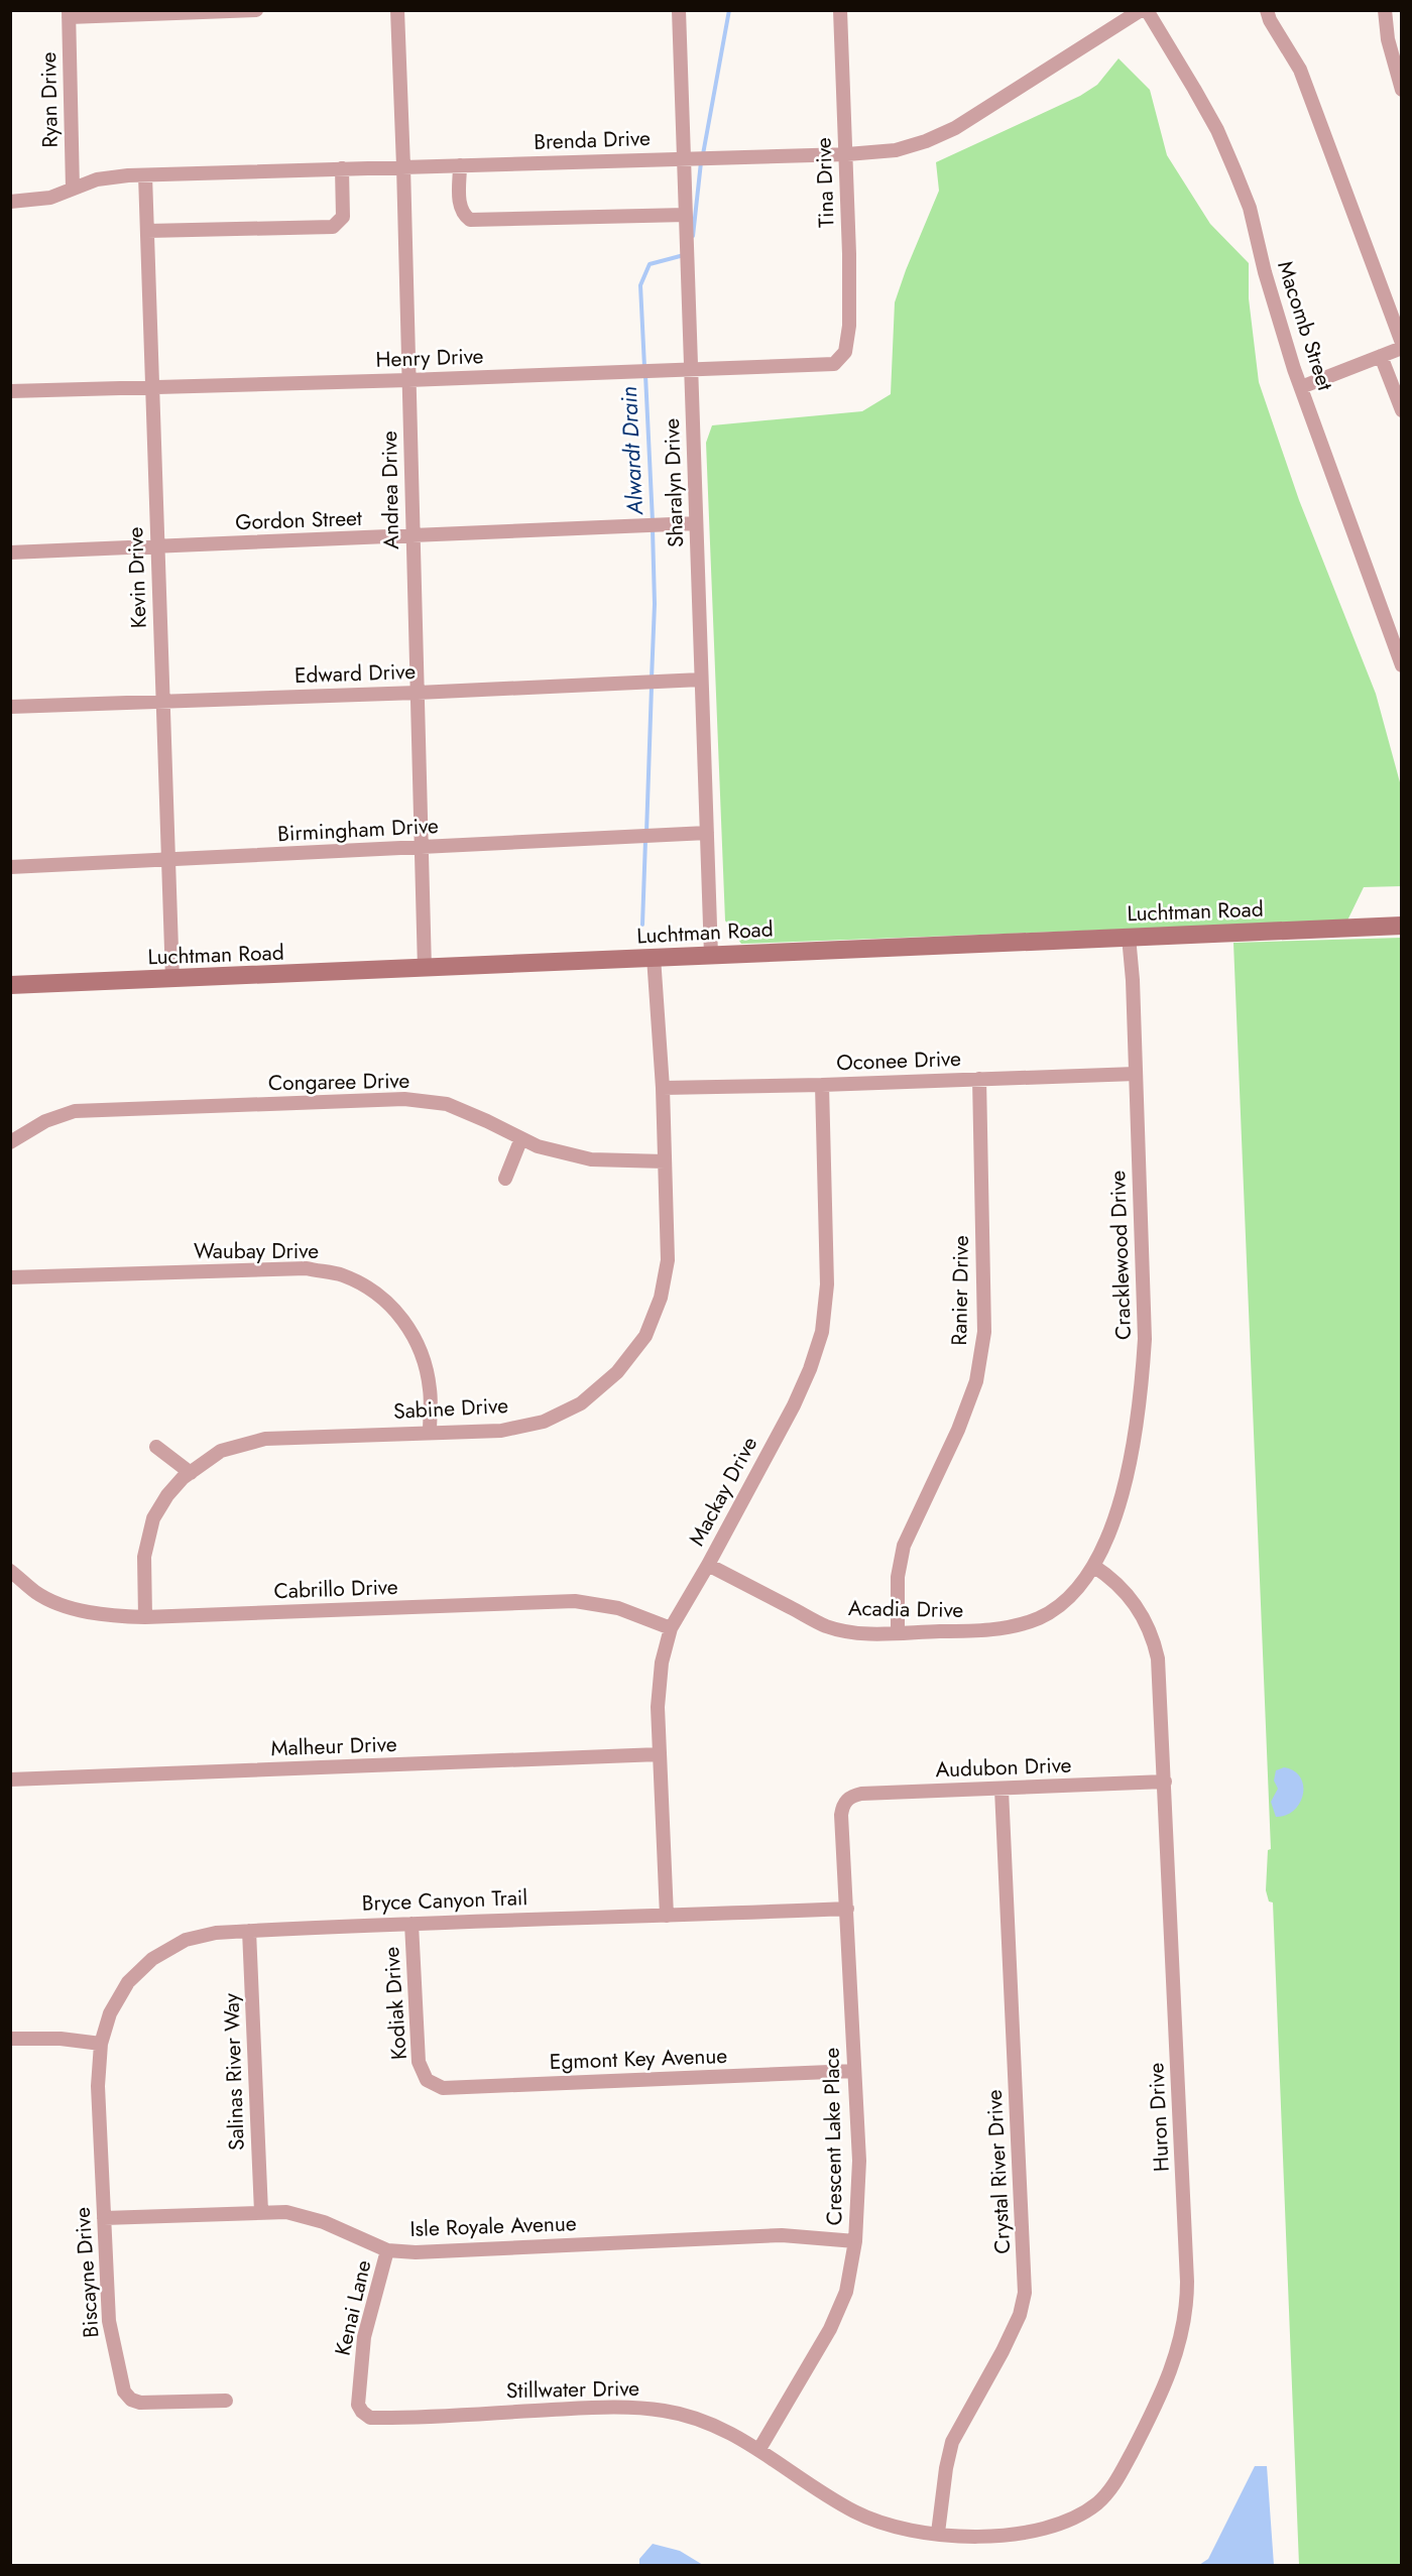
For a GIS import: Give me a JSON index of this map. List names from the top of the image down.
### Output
{
  "streets": {
    "street": [
      "Ryan Drive",
      "Brenda Drive",
      "Tina Drive",
      "Macomb Street",
      "Henry Drive",
      "Sharalyn Drive",
      "Andrea Drive",
      "Gordon Street",
      "Kevin Drive",
      "Edward Drive",
      "Birmingham Drive",
      "Luchtman Road",
      "Oconee Drive",
      "Congaree Drive",
      "Waubay Drive",
      "Cracklewood Drive",
      "Ranier Drive",
      "Sabine Drive",
      "Mackay Drive",
      "Cabrillo Drive",
      "Acadia Drive",
      "Malheur Drive",
      "Audubon Drive",
      "Bryce Canyon Trail",
      "Kodiak Drive",
      "Egmont Key Avenue",
      "Salinas River Way",
      "Huron Drive",
      "Crescent Lake Place",
      "Crystal River Drive",
      "Isle Royale Avenue",
      "Biscayne Drive",
      "Kenai Lane",
      "Stillwater Drive"
    ]
  },
  "crossings": [
    ["Ryan Drive", "Brenda Drive"],
    ["Brenda Drive", "Tina Drive"],
    ["Brenda Drive", "Sharalyn Drive"],
    ["Brenda Drive", "Andrea Drive"],
    ["Brenda Drive", "Kevin Drive"],
    ["Tina Drive", "Henry Drive"],
    ["Henry Drive", "Sharalyn Drive"],
    ["Henry Drive", "Andrea Drive"],
    ["Henry Drive", "Kevin Drive"],
    ["Sharalyn Drive", "Gordon Street"],
    ["Sharalyn Drive", "Edward Drive"],
    ["Sharalyn Drive", "Birmingham Drive"],
    ["Sharalyn Drive", "Luchtman Road"],
    ["Andrea Drive", "Gordon Street"],
    ["Andrea Drive", "Edward Drive"],
    ["Andrea Drive", "Birmingham Drive"],
    ["Andrea Drive", "Luchtman Road"],
    ["Gordon Street", "Kevin Drive"],
    ["Kevin Drive", "Edward Drive"],
    ["Kevin Drive", "Birmingham Drive"],
    ["Kevin Drive", "Luchtman Road"],
    ["Luchtman Road", "Cracklewood Drive"],
    ["Luchtman Road", "Sabine Drive"],
    ["Oconee Drive", "Cracklewood Drive"],
    ["Oconee Drive", "Ranier Drive"],
    ["Oconee Drive", "Sabine Drive"],
    ["Oconee Drive", "Mackay Drive"],
    ["Congaree Drive", "Sabine Drive"],
    ["Waubay Drive", "Sabine Drive"],
    ["Cracklewood Drive", "Acadia Drive"],
    ["Cracklewood Drive", "Huron Drive"],
    ["Ranier Drive", "Acadia Drive"],
    ["Sabine Drive", "Cabrillo Drive"],
    ["Mackay Drive", "Cabrillo Drive"],
    ["Mackay Drive", "Acadia Drive"],
    ["Mackay Drive", "Malheur Drive"],
    ["Mackay Drive", "Bryce Canyon Trail"],
    ["Acadia Drive", "Huron Drive"],
    ["Audubon Drive", "Huron Drive"],
    ["Audubon Drive", "Crescent Lake Place"],
    ["Audubon Drive", "Crystal River Drive"],
    ["Bryce Canyon Trail", "Kodiak Drive"],
    ["Bryce Canyon Trail", "Salinas River Way"],
    ["Bryce Canyon Trail", "Crescent Lake Place"],
    ["Bryce Canyon Trail", "Biscayne Drive"],
    ["Kodiak Drive", "Egmont Key Avenue"],
    ["Egmont Key Avenue", "Crescent Lake Place"],
    ["Salinas River Way", "Isle Royale Avenue"],
    ["Huron Drive", "Crystal River Drive"],
    ["Huron Drive", "Stillwater Drive"],
    ["Crescent Lake Place", "Isle Royale Avenue"],
    ["Crescent Lake Place", "Stillwater Drive"],
    ["Crystal River Drive", "Stillwater Drive"],
    ["Isle Royale Avenue", "Biscayne Drive"],
    ["Isle Royale Avenue", "Kenai Lane"],
    ["Kenai Lane", "Stillwater Drive"]
  ],
  "water": ["Alwardt Drain"]
}
